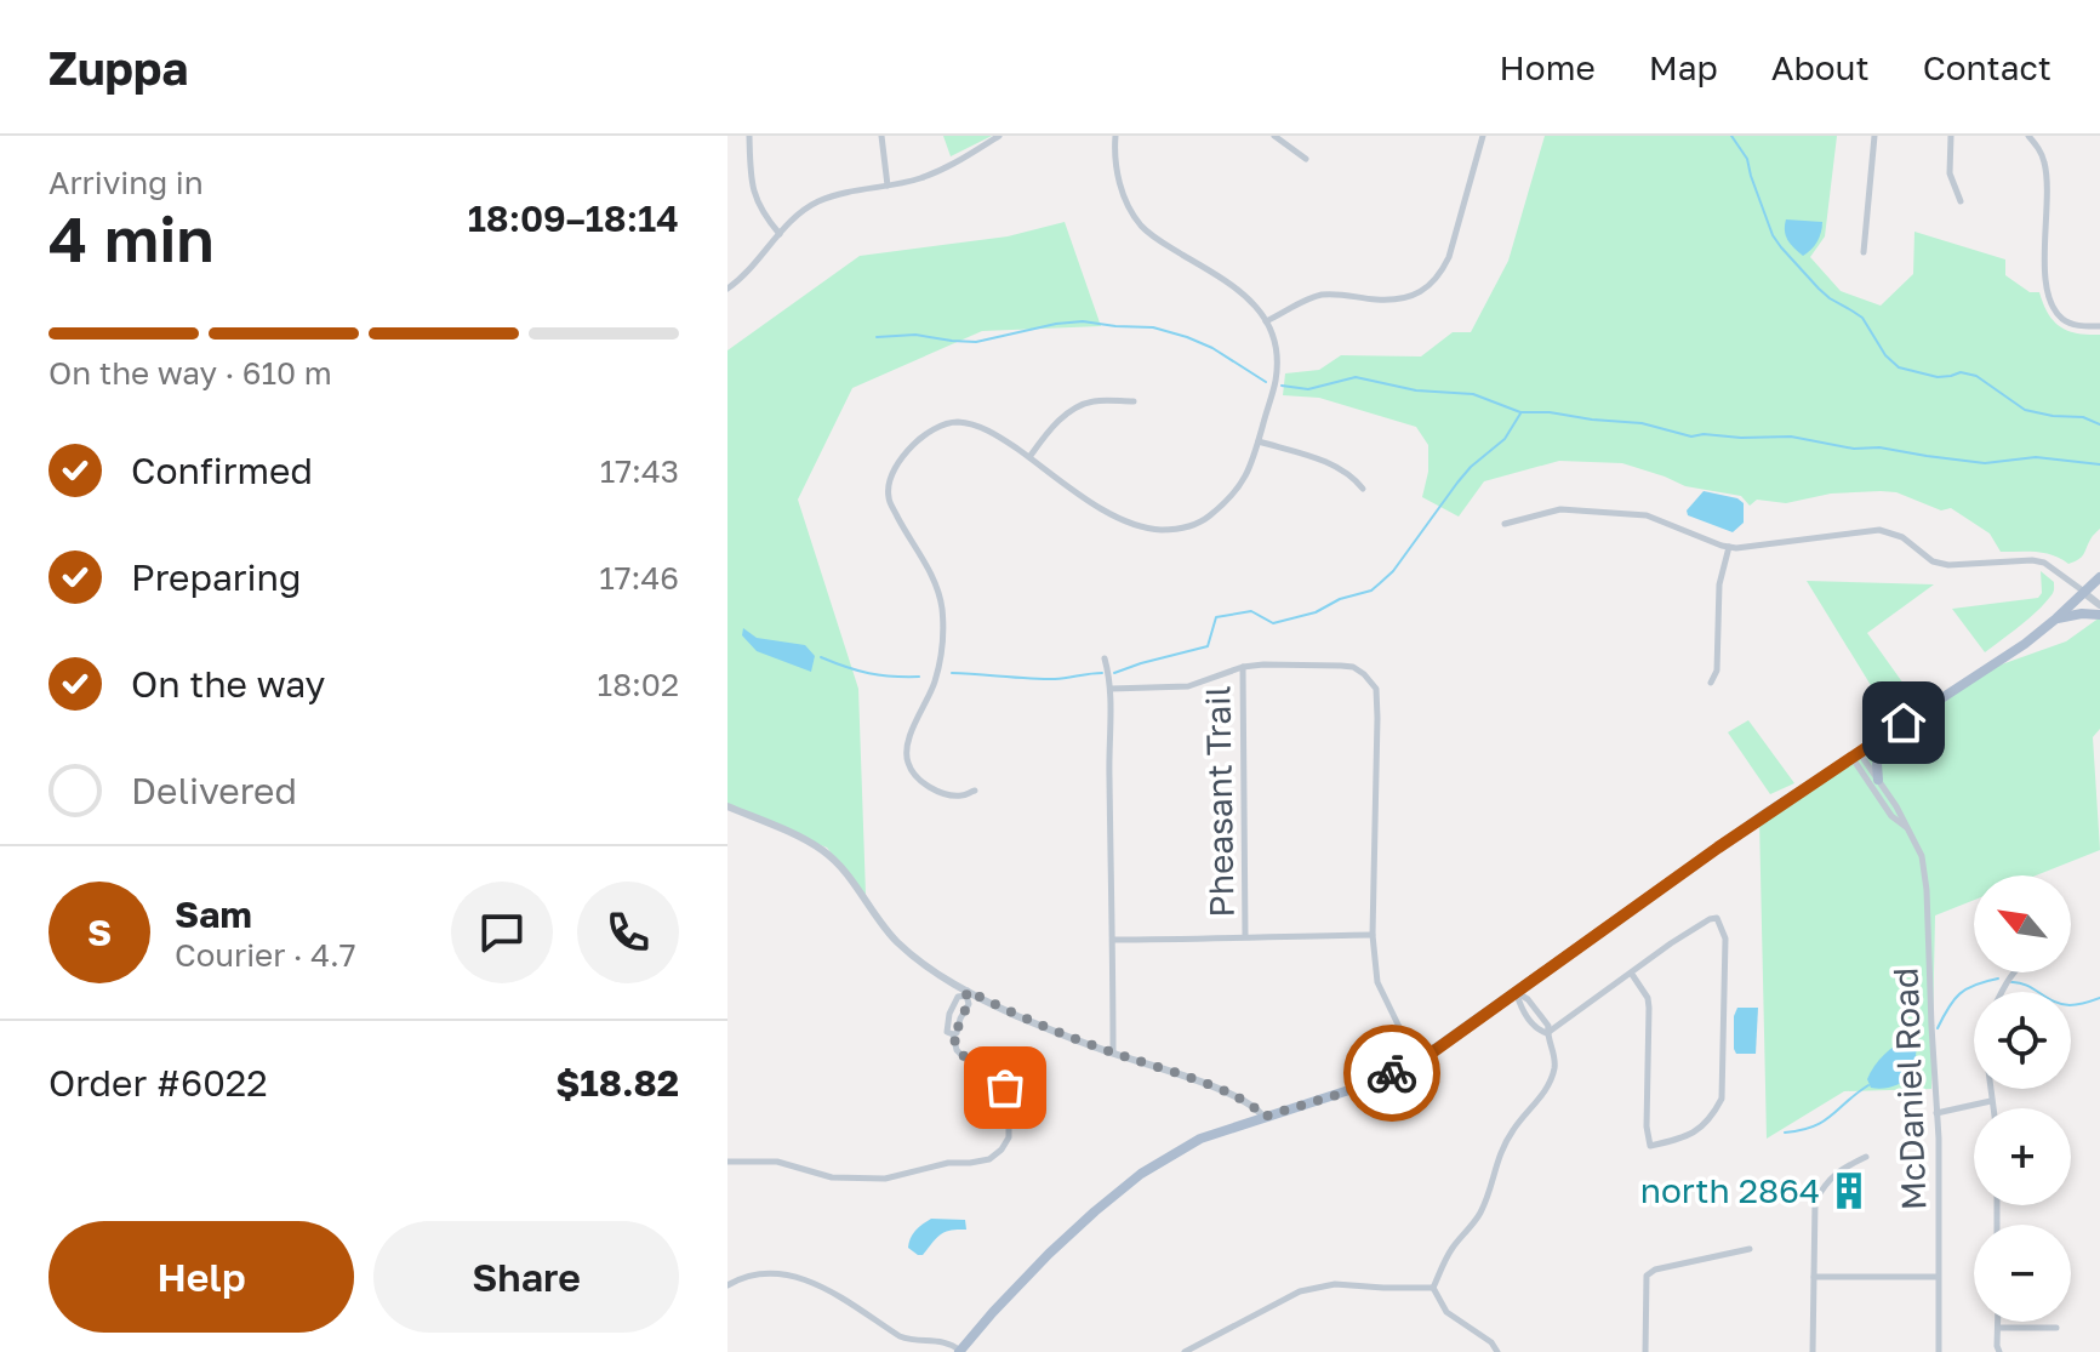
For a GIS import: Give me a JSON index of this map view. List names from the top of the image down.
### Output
{
  "streets": {
    "street": ["Pheasant Trail", "McDaniel Road"]
  },
  "places": {
    "building": ["north 2864"]
  },
  "north": "top left",
  "page": {
    "header": "Zuppa",
    "nav": [
      "Home",
      "Map",
      "About",
      "Contact"
    ],
    "heading": ["4 min", "Arriving in", "18:09–18:14"],
    "panel": [
      "Sam",
      "Courier · 4.7",
      "Order #6022",
      "$18.82"
    ],
    "bar": "On the way · 610 m",
    "list": [
      ["Confirmed", "17:43"],
      ["Preparing", "17:46"],
      ["On the way", "18:02"],
      "Delivered"
    ],
    "map_buttons": ["+", "−"],
    "round": "S",
    "buttons": ["Help", "Share"]
  }
}
